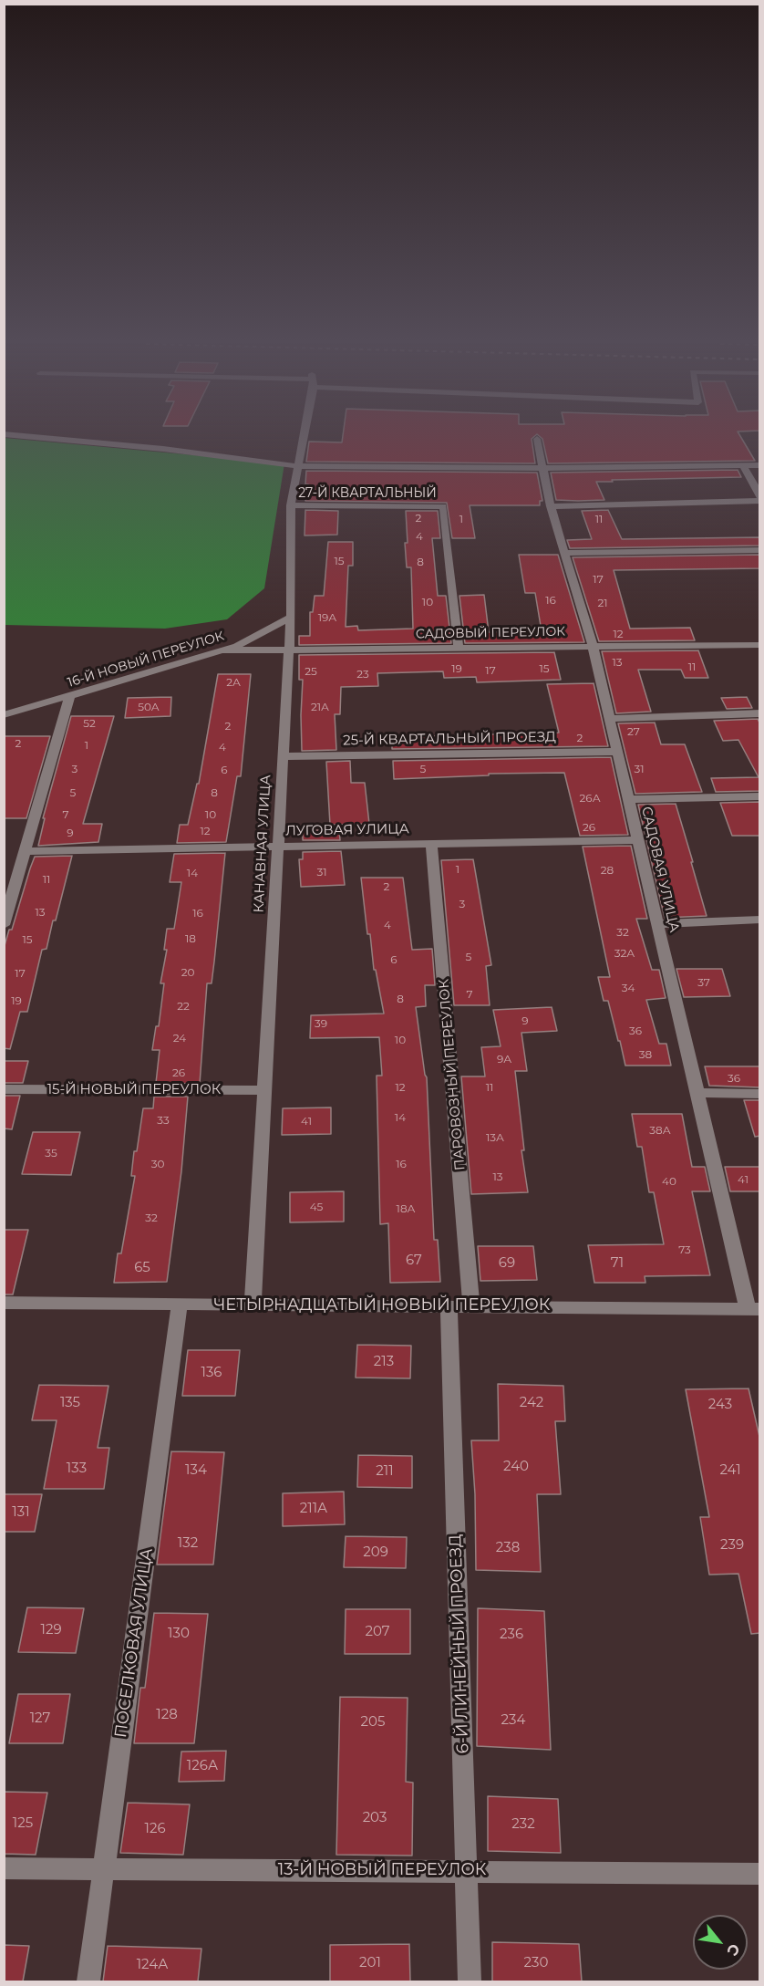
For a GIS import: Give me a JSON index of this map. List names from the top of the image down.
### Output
{
  "streets": {
    "street": [
      "27-Й КВАРТАЛЬНЫЙ",
      "САДОВЫЙ ПЕРЕУЛОК",
      "16-Й НОВЫЙ ПЕРЕУЛОК",
      "25-Й КВАРТАЛЬНЫЙ ПРОЕЗД",
      "ЛУГОВАЯ УЛИЦА",
      "КАНАВНАЯ УЛИЦА",
      "САДОВАЯ УЛИЦА",
      "ПАРОВОЗНЫЙ ПЕРЕУЛОК",
      "15-Й НОВЫЙ ПЕРЕУЛОК",
      "ЧЕТЫРНАДЦАТЫЙ НОВЫЙ ПЕРЕУЛОК",
      "ПОСЕЛКОВАЯ УЛИЦА",
      "6-Й ЛИНЕЙНЫЙ ПРОЕЗД",
      "13-Й НОВЫЙ ПЕРЕУЛОК"
    ]
  },
  "crossings": [
    ["27-Й КВАРТАЛЬНЫЙ", "САДОВЫЙ ПЕРЕУЛОК"],
    ["27-Й КВАРТАЛЬНЫЙ", "КАНАВНАЯ УЛИЦА"],
    ["САДОВЫЙ ПЕРЕУЛОК", "16-Й НОВЫЙ ПЕРЕУЛОК"],
    ["САДОВЫЙ ПЕРЕУЛОК", "КАНАВНАЯ УЛИЦА"],
    ["САДОВЫЙ ПЕРЕУЛОК", "САДОВАЯ УЛИЦА"],
    ["16-Й НОВЫЙ ПЕРЕУЛОК", "КАНАВНАЯ УЛИЦА"],
    ["25-Й КВАРТАЛЬНЫЙ ПРОЕЗД", "КАНАВНАЯ УЛИЦА"],
    ["25-Й КВАРТАЛЬНЫЙ ПРОЕЗД", "САДОВАЯ УЛИЦА"],
    ["ЛУГОВАЯ УЛИЦА", "КАНАВНАЯ УЛИЦА"],
    ["ЛУГОВАЯ УЛИЦА", "САДОВАЯ УЛИЦА"],
    ["ЛУГОВАЯ УЛИЦА", "ПАРОВОЗНЫЙ ПЕРЕУЛОК"],
    ["КАНАВНАЯ УЛИЦА", "15-Й НОВЫЙ ПЕРЕУЛОК"],
    ["КАНАВНАЯ УЛИЦА", "ЧЕТЫРНАДЦАТЫЙ НОВЫЙ ПЕРЕУЛОК"],
    ["САДОВАЯ УЛИЦА", "ЧЕТЫРНАДЦАТЫЙ НОВЫЙ ПЕРЕУЛОК"],
    ["ПАРОВОЗНЫЙ ПЕРЕУЛОК", "ЧЕТЫРНАДЦАТЫЙ НОВЫЙ ПЕРЕУЛОК"],
    ["ЧЕТЫРНАДЦАТЫЙ НОВЫЙ ПЕРЕУЛОК", "ПОСЕЛКОВАЯ УЛИЦА"],
    ["ЧЕТЫРНАДЦАТЫЙ НОВЫЙ ПЕРЕУЛОК", "6-Й ЛИНЕЙНЫЙ ПРОЕЗД"],
    ["ПОСЕЛКОВАЯ УЛИЦА", "13-Й НОВЫЙ ПЕРЕУЛОК"],
    ["6-Й ЛИНЕЙНЫЙ ПРОЕЗД", "13-Й НОВЫЙ ПЕРЕУЛОК"]
  ],
  "house_numbers": [
    "2",
    "1",
    "11",
    "4",
    "15",
    "8",
    "17",
    "16",
    "10",
    "21",
    "19А",
    "12",
    "13",
    "11",
    "19",
    "15",
    "17",
    "25",
    "23",
    "2А",
    "50А",
    "21А",
    "52",
    "2",
    "27",
    "2",
    "2",
    "1",
    "4",
    "3",
    "5",
    "31",
    "6",
    "5",
    "8",
    "26А",
    "7",
    "10",
    "26",
    "12",
    "9",
    "1",
    "28",
    "31",
    "14",
    "11",
    "2",
    "3",
    "13",
    "16",
    "4",
    "32",
    "18",
    "15",
    "32А",
    "5",
    "6",
    "20",
    "17",
    "37",
    "34",
    "7",
    "8",
    "19",
    "22",
    "9",
    "39",
    "36",
    "24",
    "10",
    "38",
    "9А",
    "26",
    "36",
    "12",
    "11",
    "14",
    "33",
    "41",
    "38А",
    "13А",
    "35",
    "30",
    "16",
    "13",
    "41",
    "40",
    "45",
    "18А",
    "32",
    "73",
    "67",
    "69",
    "71",
    "65",
    "213",
    "136",
    "135",
    "242",
    "243",
    "240",
    "133",
    "134",
    "241",
    "211",
    "211А",
    "131",
    "132",
    "239",
    "238",
    "209",
    "129",
    "207",
    "130",
    "236",
    "128",
    "127",
    "234",
    "205",
    "126А",
    "203",
    "125",
    "232",
    "126",
    "201",
    "230",
    "124А"
  ],
  "north": "bottom right"
}
